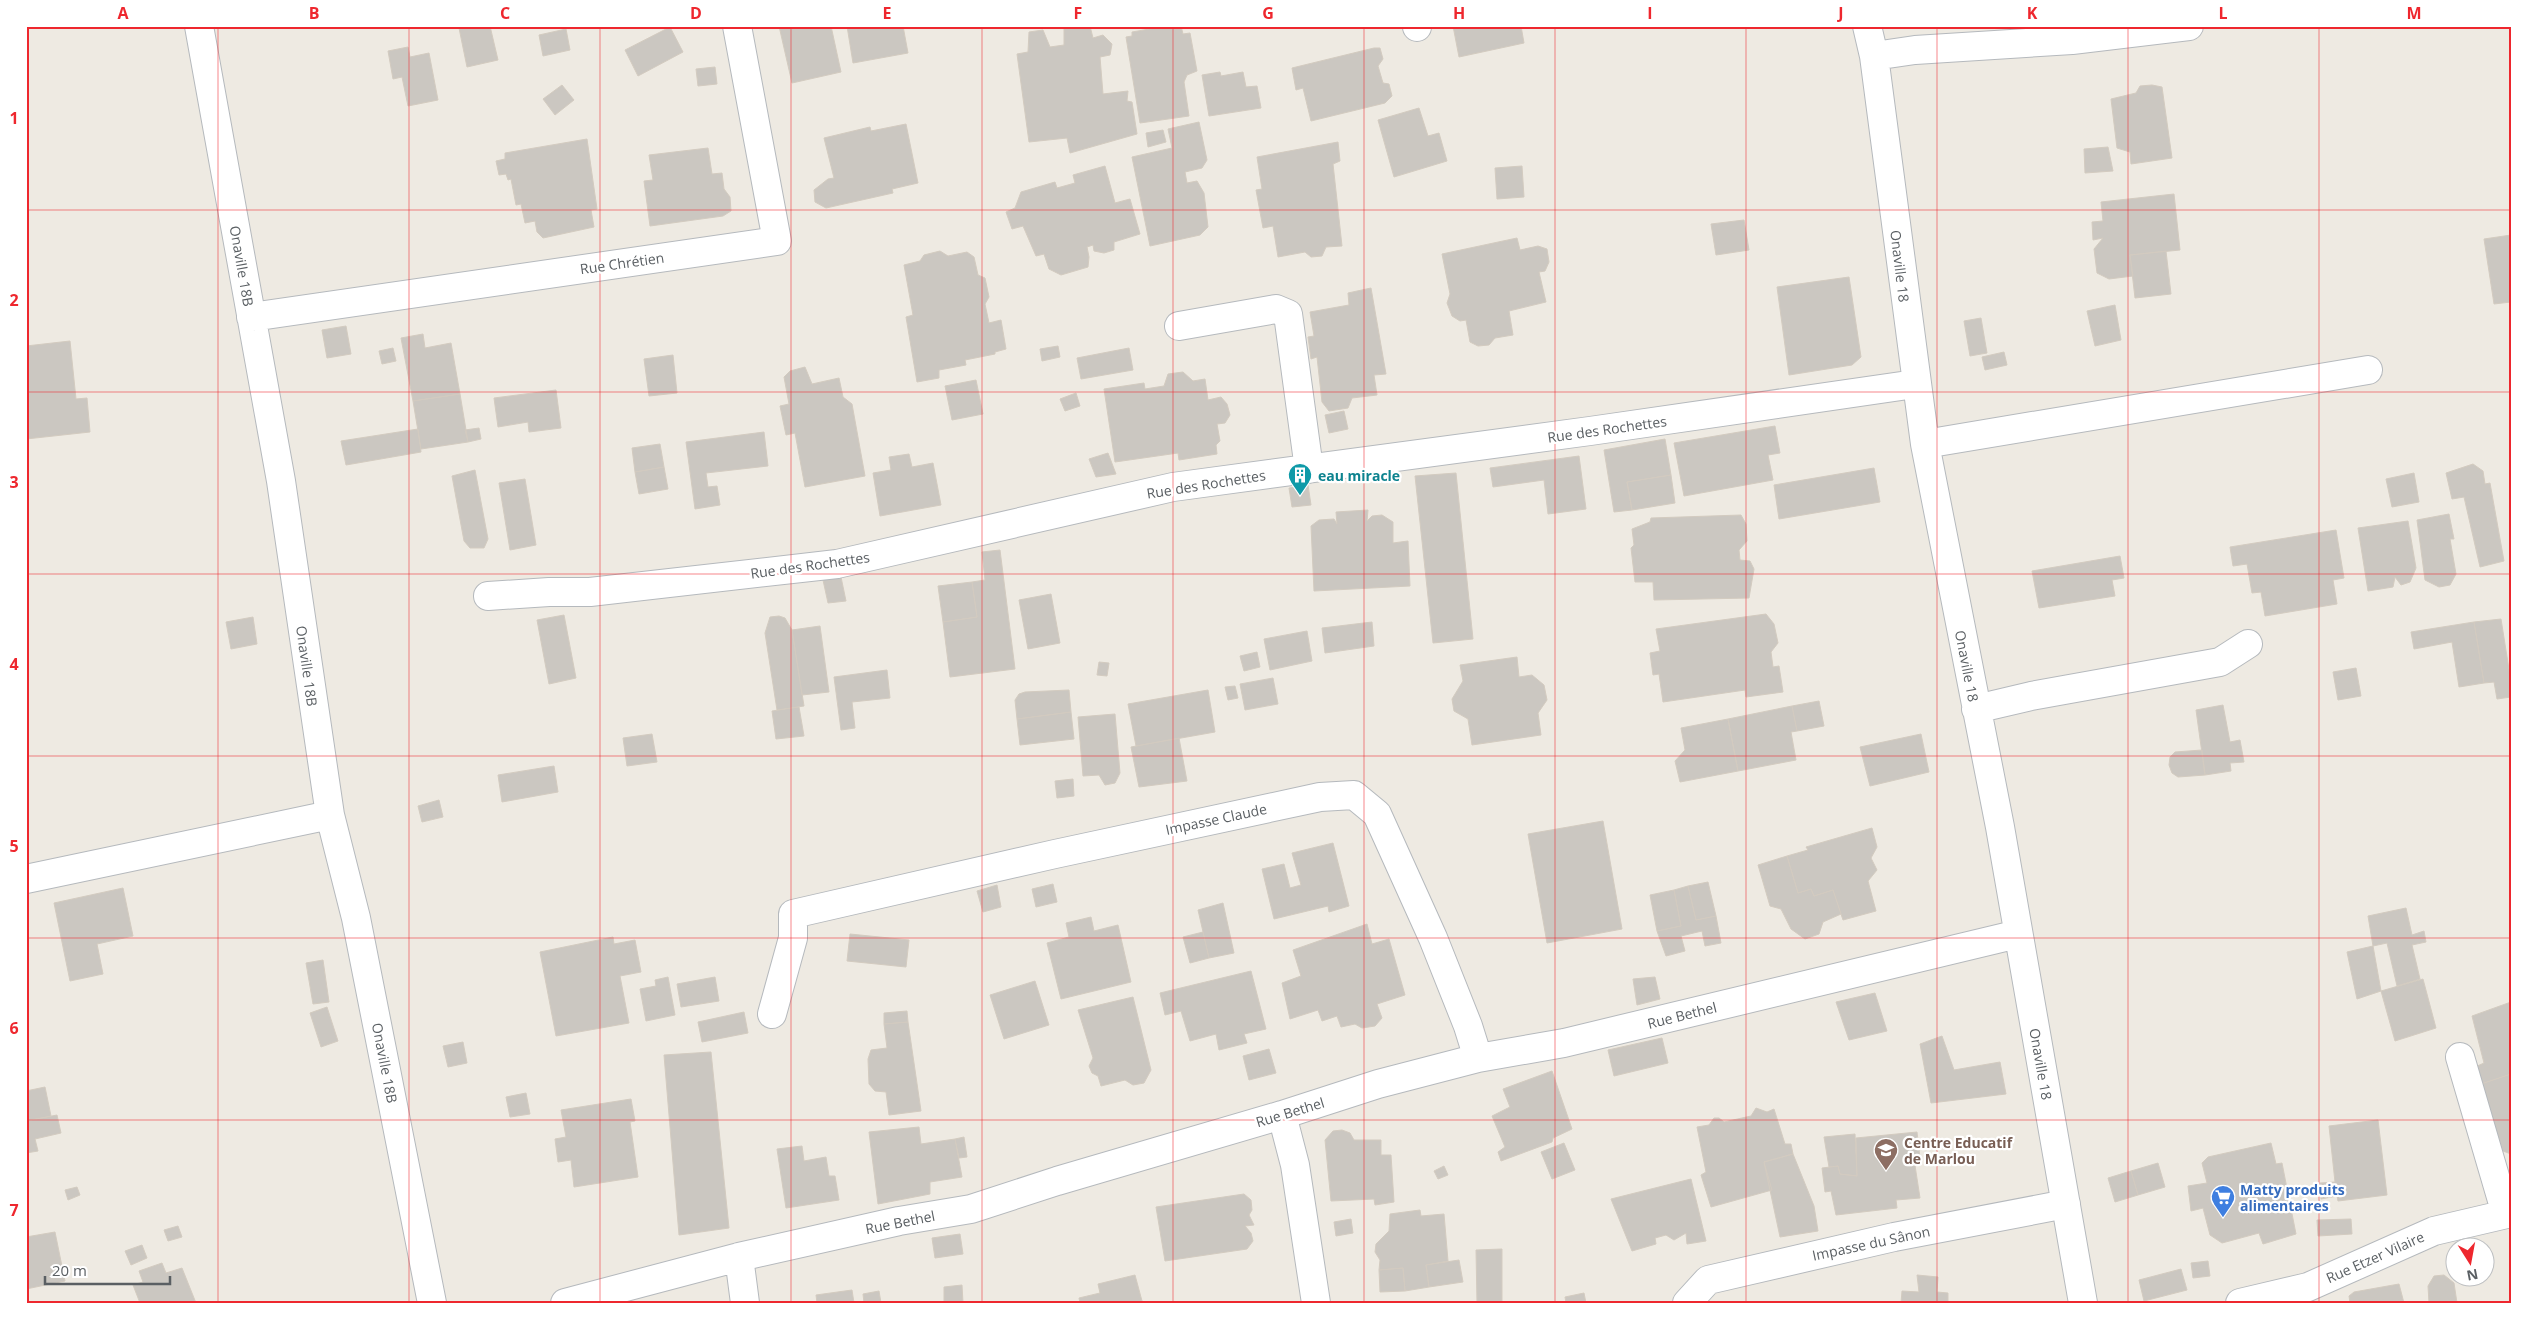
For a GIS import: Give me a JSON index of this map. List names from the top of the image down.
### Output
{
  "streets": {
    "street": [
      "Rue Chrétien",
      "Onaville 18B",
      "Onaville 18",
      "Rue des Rochettes",
      "Impasse Claude",
      "Rue Bethel",
      "Impasse du Sânon",
      "Rue Etzer Vilaire"
    ]
  },
  "crossings": [
    ["Rue Chrétien", "Onaville 18B"],
    ["Onaville 18", "Rue des Rochettes"],
    ["Onaville 18", "Rue Bethel"],
    ["Onaville 18", "Impasse du Sânon"],
    ["Impasse Claude", "Rue Bethel"]
  ],
  "places": {
    "building": ["eau miracle"],
    "school or university": ["Centre Educatif de Marlou"],
    "supermarket": ["Matty produits alimentaires"]
  },
  "scale_bar": "20 m",
  "north": "bottom",
  "grid": {
    "columns": [
      "A",
      "B",
      "C",
      "D",
      "E",
      "F",
      "G",
      "H",
      "I",
      "J",
      "K",
      "L",
      "M"
    ],
    "rows": [
      "1",
      "2",
      "3",
      "4",
      "5",
      "6",
      "7"
    ]
  }
}
